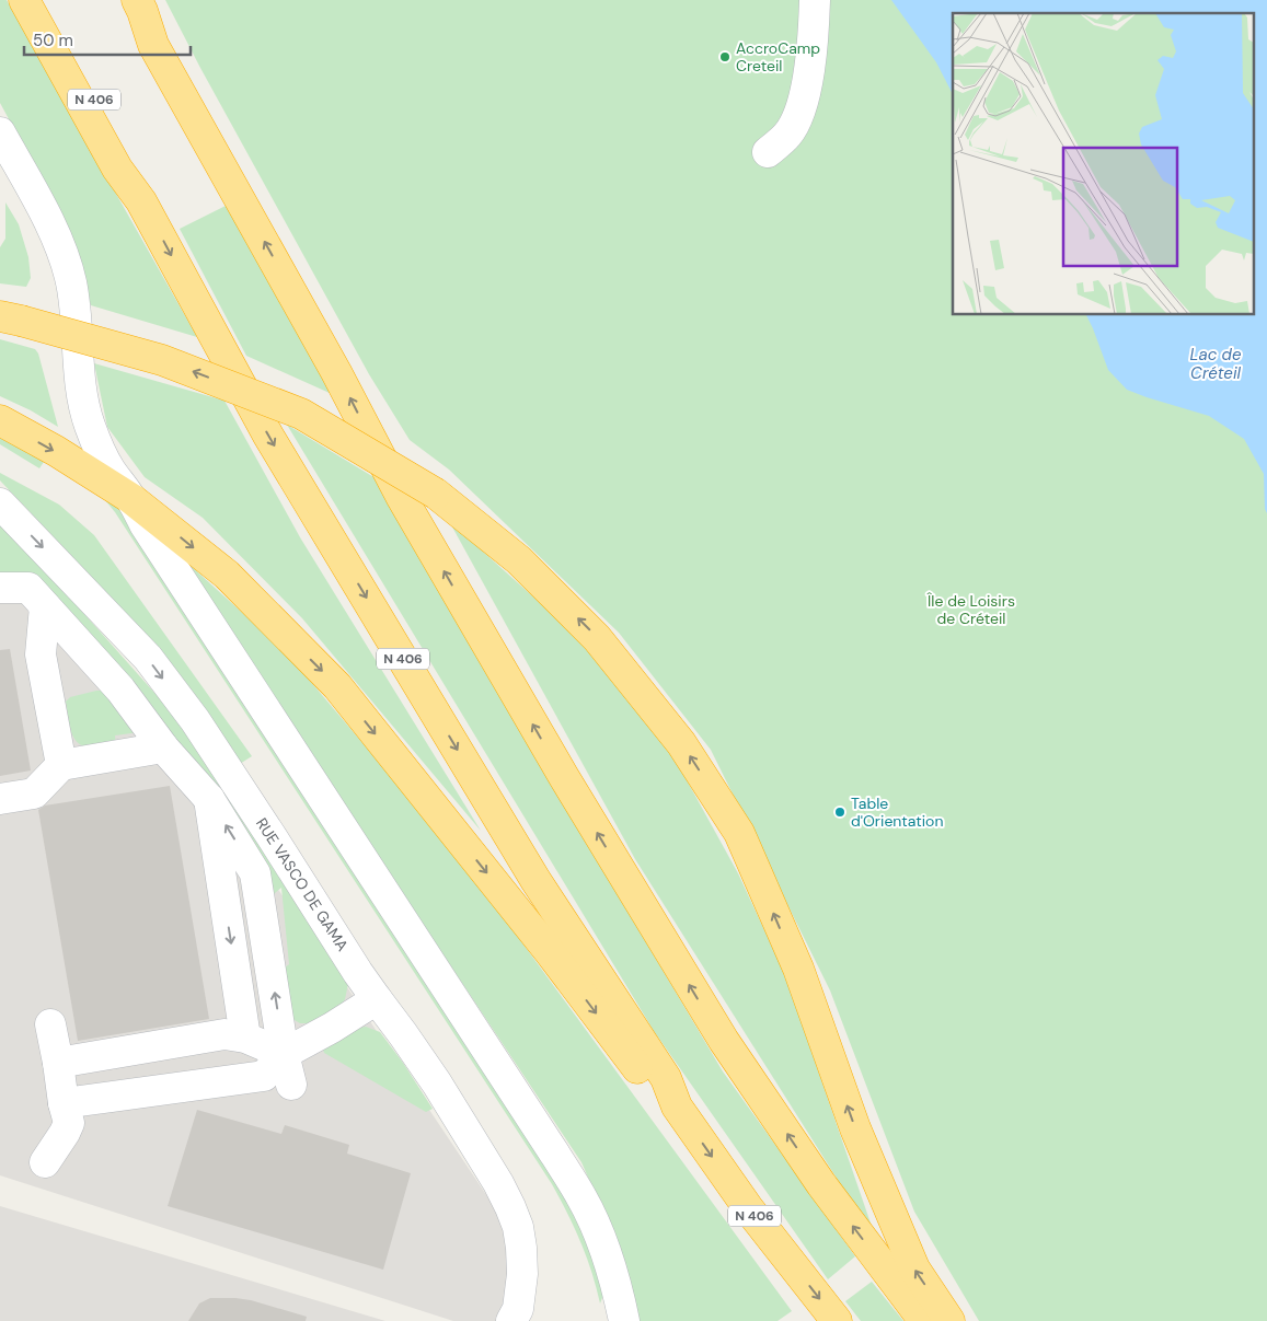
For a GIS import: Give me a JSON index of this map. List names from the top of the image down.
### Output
{
  "streets": {
    "highway": ["N 406"],
    "street": ["RUE VASCO DE GAMA"]
  },
  "water": ["Lac de Créteil"],
  "parks": ["Île de Loisirs de Créteil"],
  "places": ["AccroCamp Creteil", "Table d'Orientation"],
  "scale_bar": "50 m"
}
